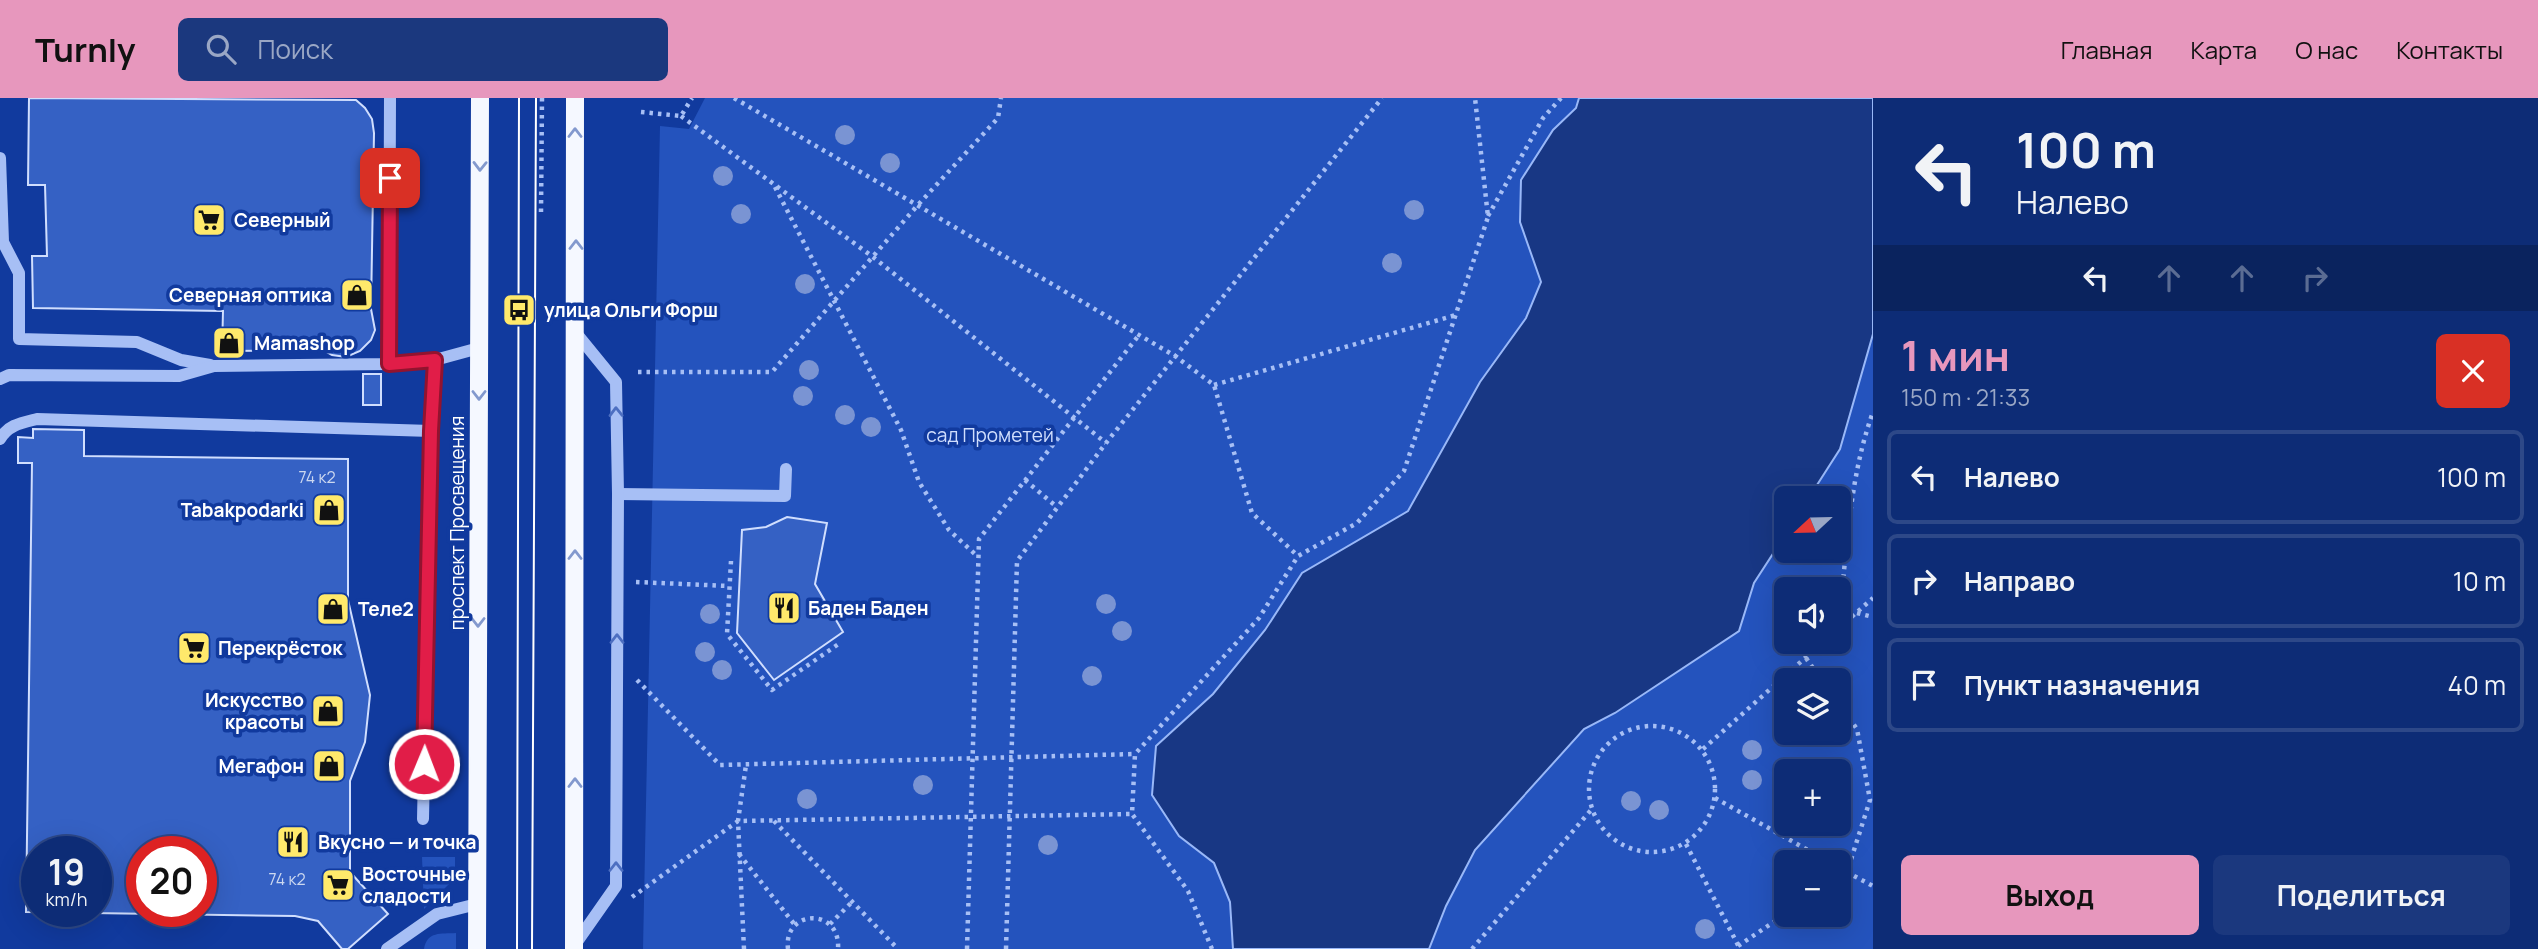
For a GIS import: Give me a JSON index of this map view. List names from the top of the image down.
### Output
{
  "streets": {
    "main road": ["проспект Просвещения"]
  },
  "parks": ["сад Прометей"],
  "places": {
    "supermarket": ["Северный", "Перекрёсток", "Восточные сладости"],
    "shop": [
      "Северная оптика",
      "Mamashop",
      "Tabakpodarki",
      "Теле2",
      "Искусство красоты",
      "Мегафон"
    ],
    "bus stop": ["улица Ольги Форш"],
    "restaurant": ["Баден Баден", "Вкусно — и точка"]
  },
  "house_numbers": ["74 к2", "74 к2"],
  "north": "left",
  "page": {
    "header": "Turnly",
    "search": "Поиск",
    "nav": [
      "Главная",
      "Карта",
      "О нас",
      "Контакты"
    ],
    "turn": ["100 m", "Налево"],
    "heading": ["1 мин", "150 m · 21:33"],
    "list": [
      {
        "name": "Налево",
        "value": "100 m"
      },
      {
        "name": "Направо",
        "value": "10 m"
      },
      {
        "name": "Пункт назначения",
        "value": "40 m"
      }
    ],
    "map_buttons": ["+", "−"],
    "speed": "19 km/h",
    "limit": "20",
    "buttons": ["Выход", "Поделиться"]
  }
}
